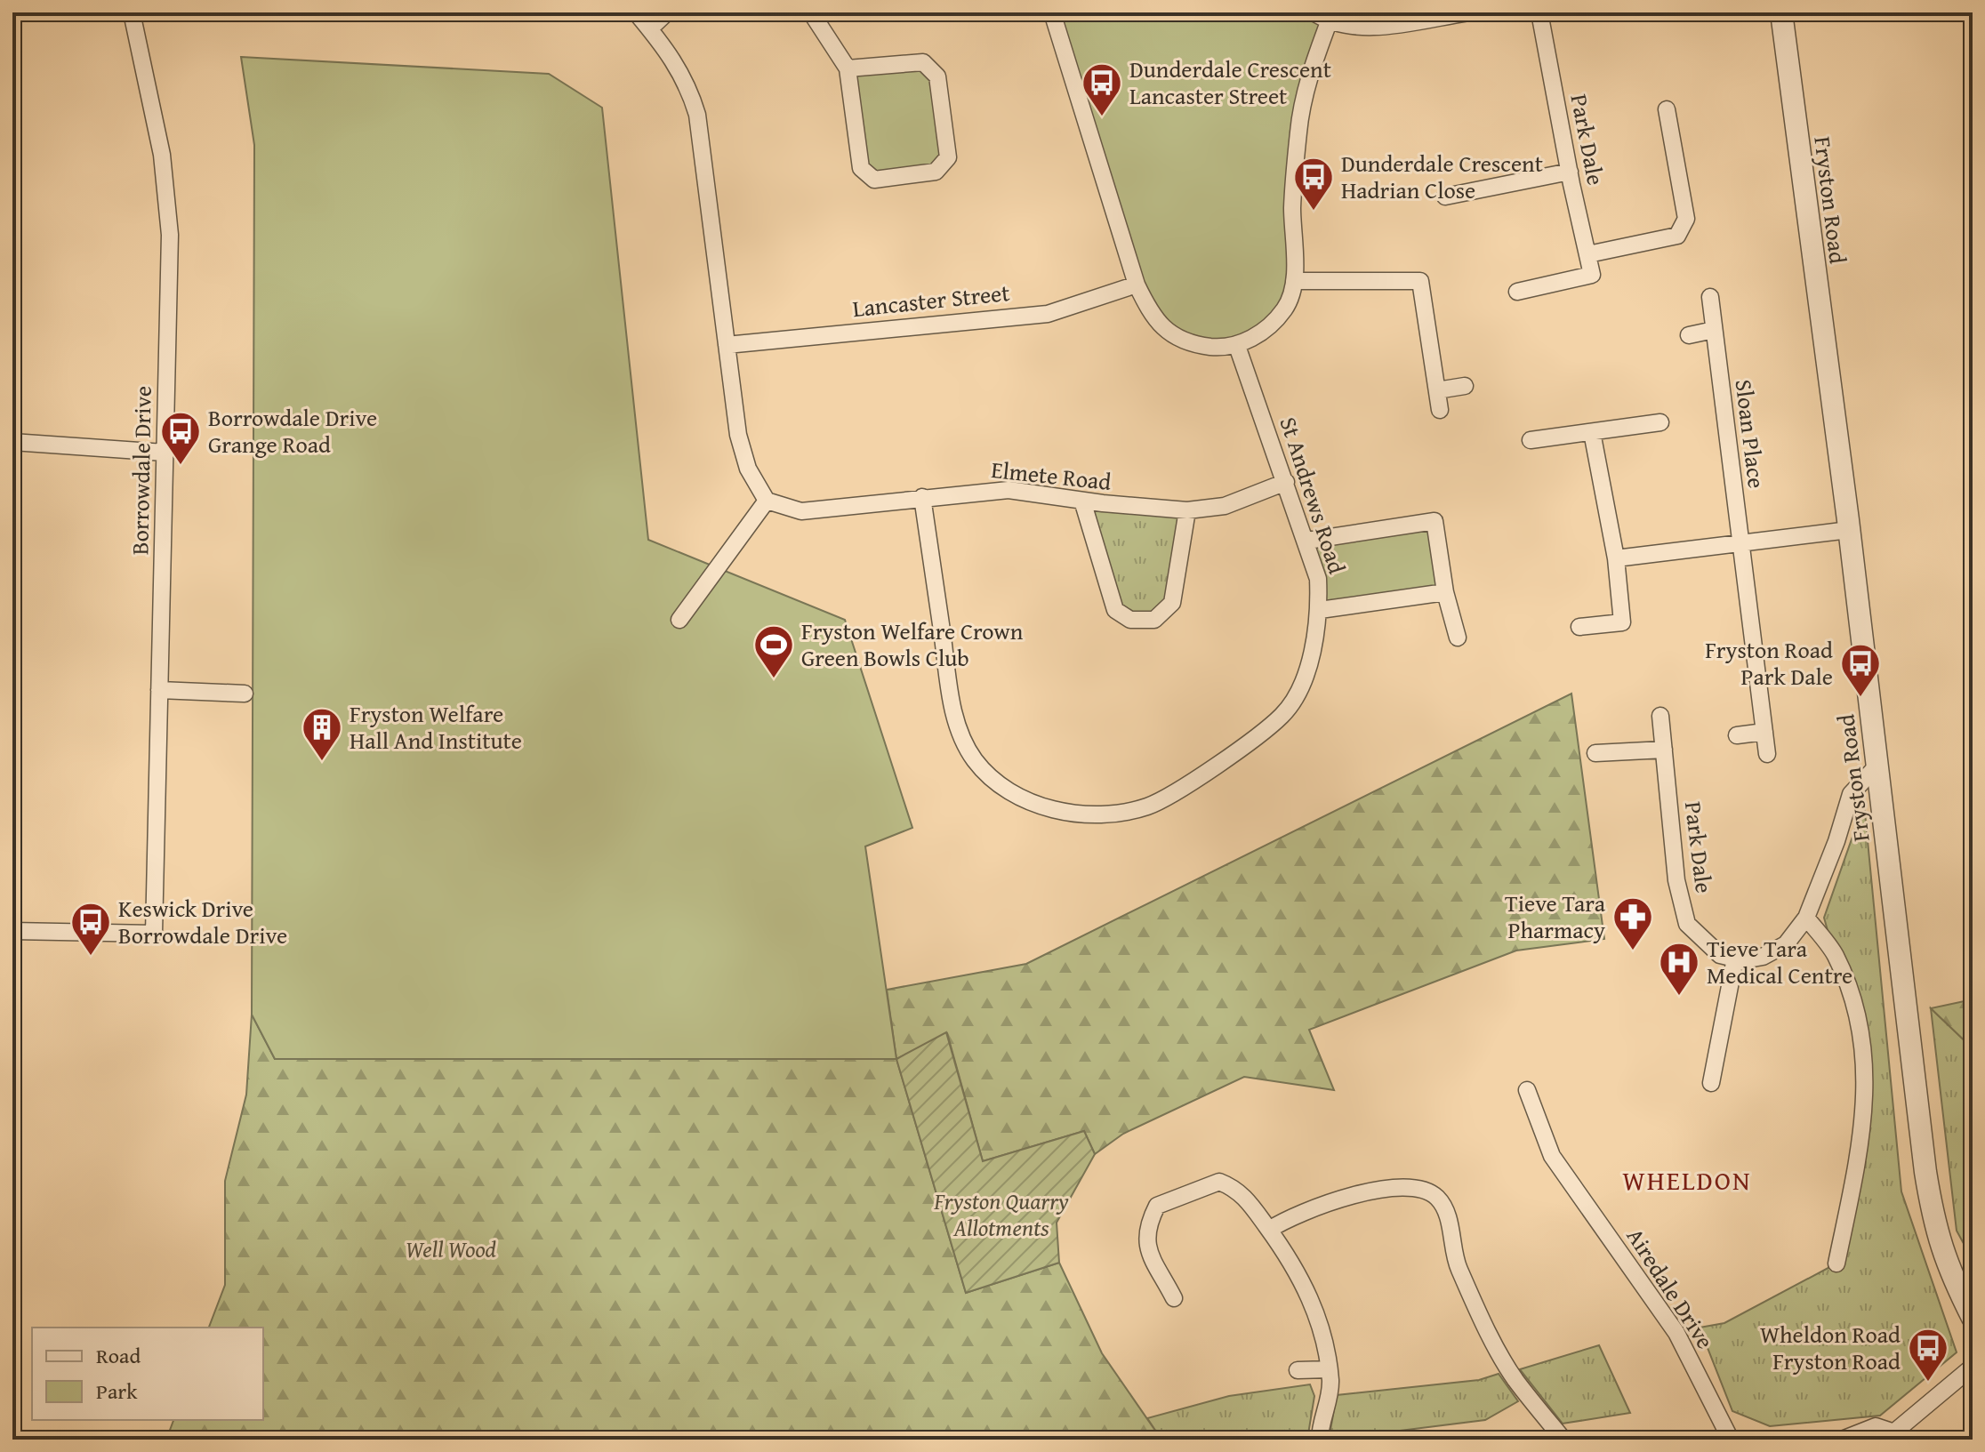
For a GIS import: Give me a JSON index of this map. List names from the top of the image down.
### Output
{
  "streets": {
    "street": [
      "Park Dale",
      "Fryston Road",
      "Lancaster Street",
      "Sloan Place",
      "Borrowdale Drive",
      "Elmete Road",
      "St Andrews Road",
      "Airedale Drive"
    ]
  },
  "crossings": [
    ["Elmete Road", "St Andrews Road"]
  ],
  "districts": ["WHELDON"],
  "parks": ["Fryston Quarry Allotments", "Well Wood"],
  "places": {
    "bus stop": [
      "Dunderdale Crescent Lancaster Street",
      "Dunderdale Crescent Hadrian Close",
      "Borrowdale Drive Grange Road",
      "Fryston Road Park Dale",
      "Keswick Drive Borrowdale Drive",
      "Wheldon Road Fryston Road"
    ],
    "sports": ["Fryston Welfare Crown Green Bowls Club"],
    "building": ["Fryston Welfare Hall And Institute"],
    "pharmacy": ["Tieve Tara Pharmacy"],
    "hospital": ["Tieve Tara Medical Centre"]
  },
  "legend": ["Road", "Park"]
}
